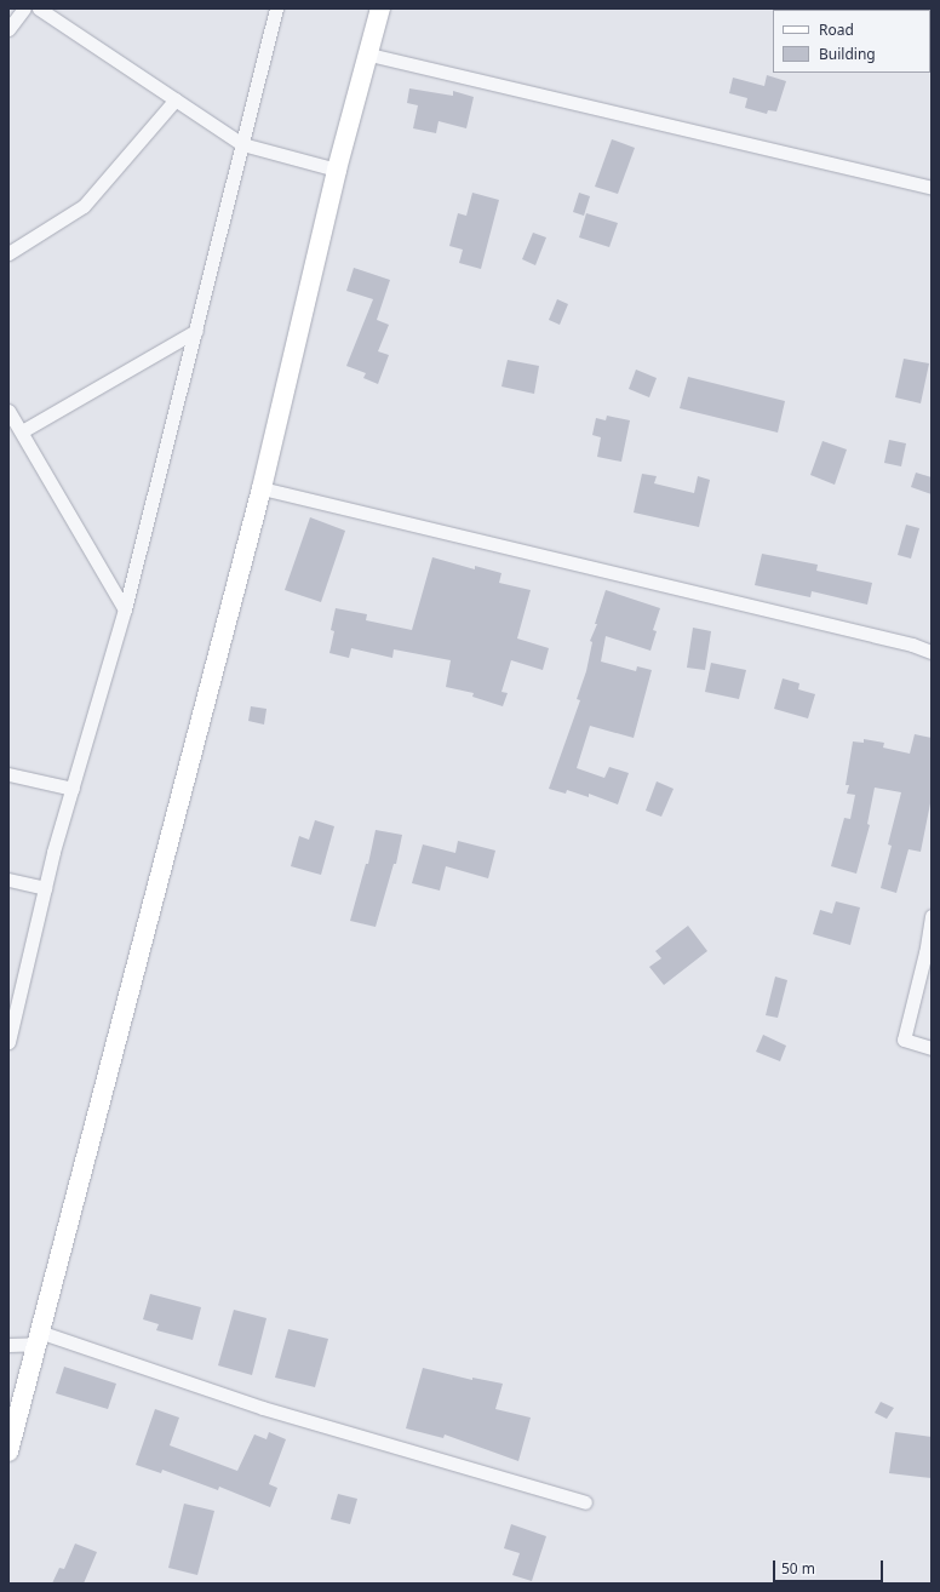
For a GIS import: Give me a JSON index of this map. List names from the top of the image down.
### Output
{
  "legend": ["Road", "Building"],
  "scale_bar": "50 m"
}
